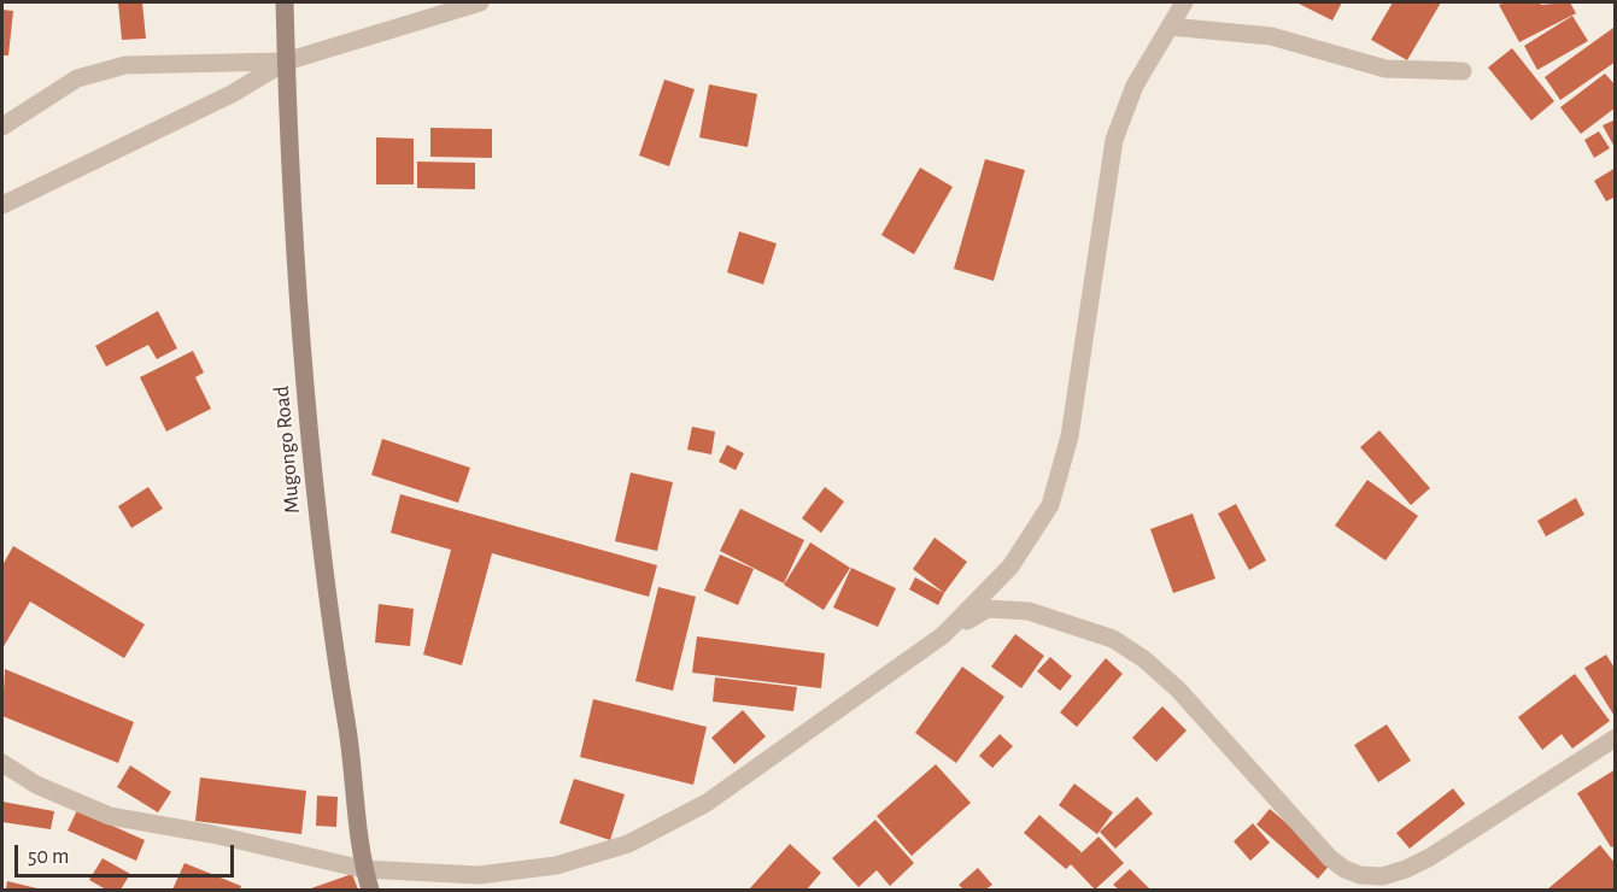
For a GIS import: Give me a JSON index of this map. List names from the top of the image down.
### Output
{
  "streets": {
    "street": ["Mugongo Road"]
  },
  "scale_bar": "50 m"
}
